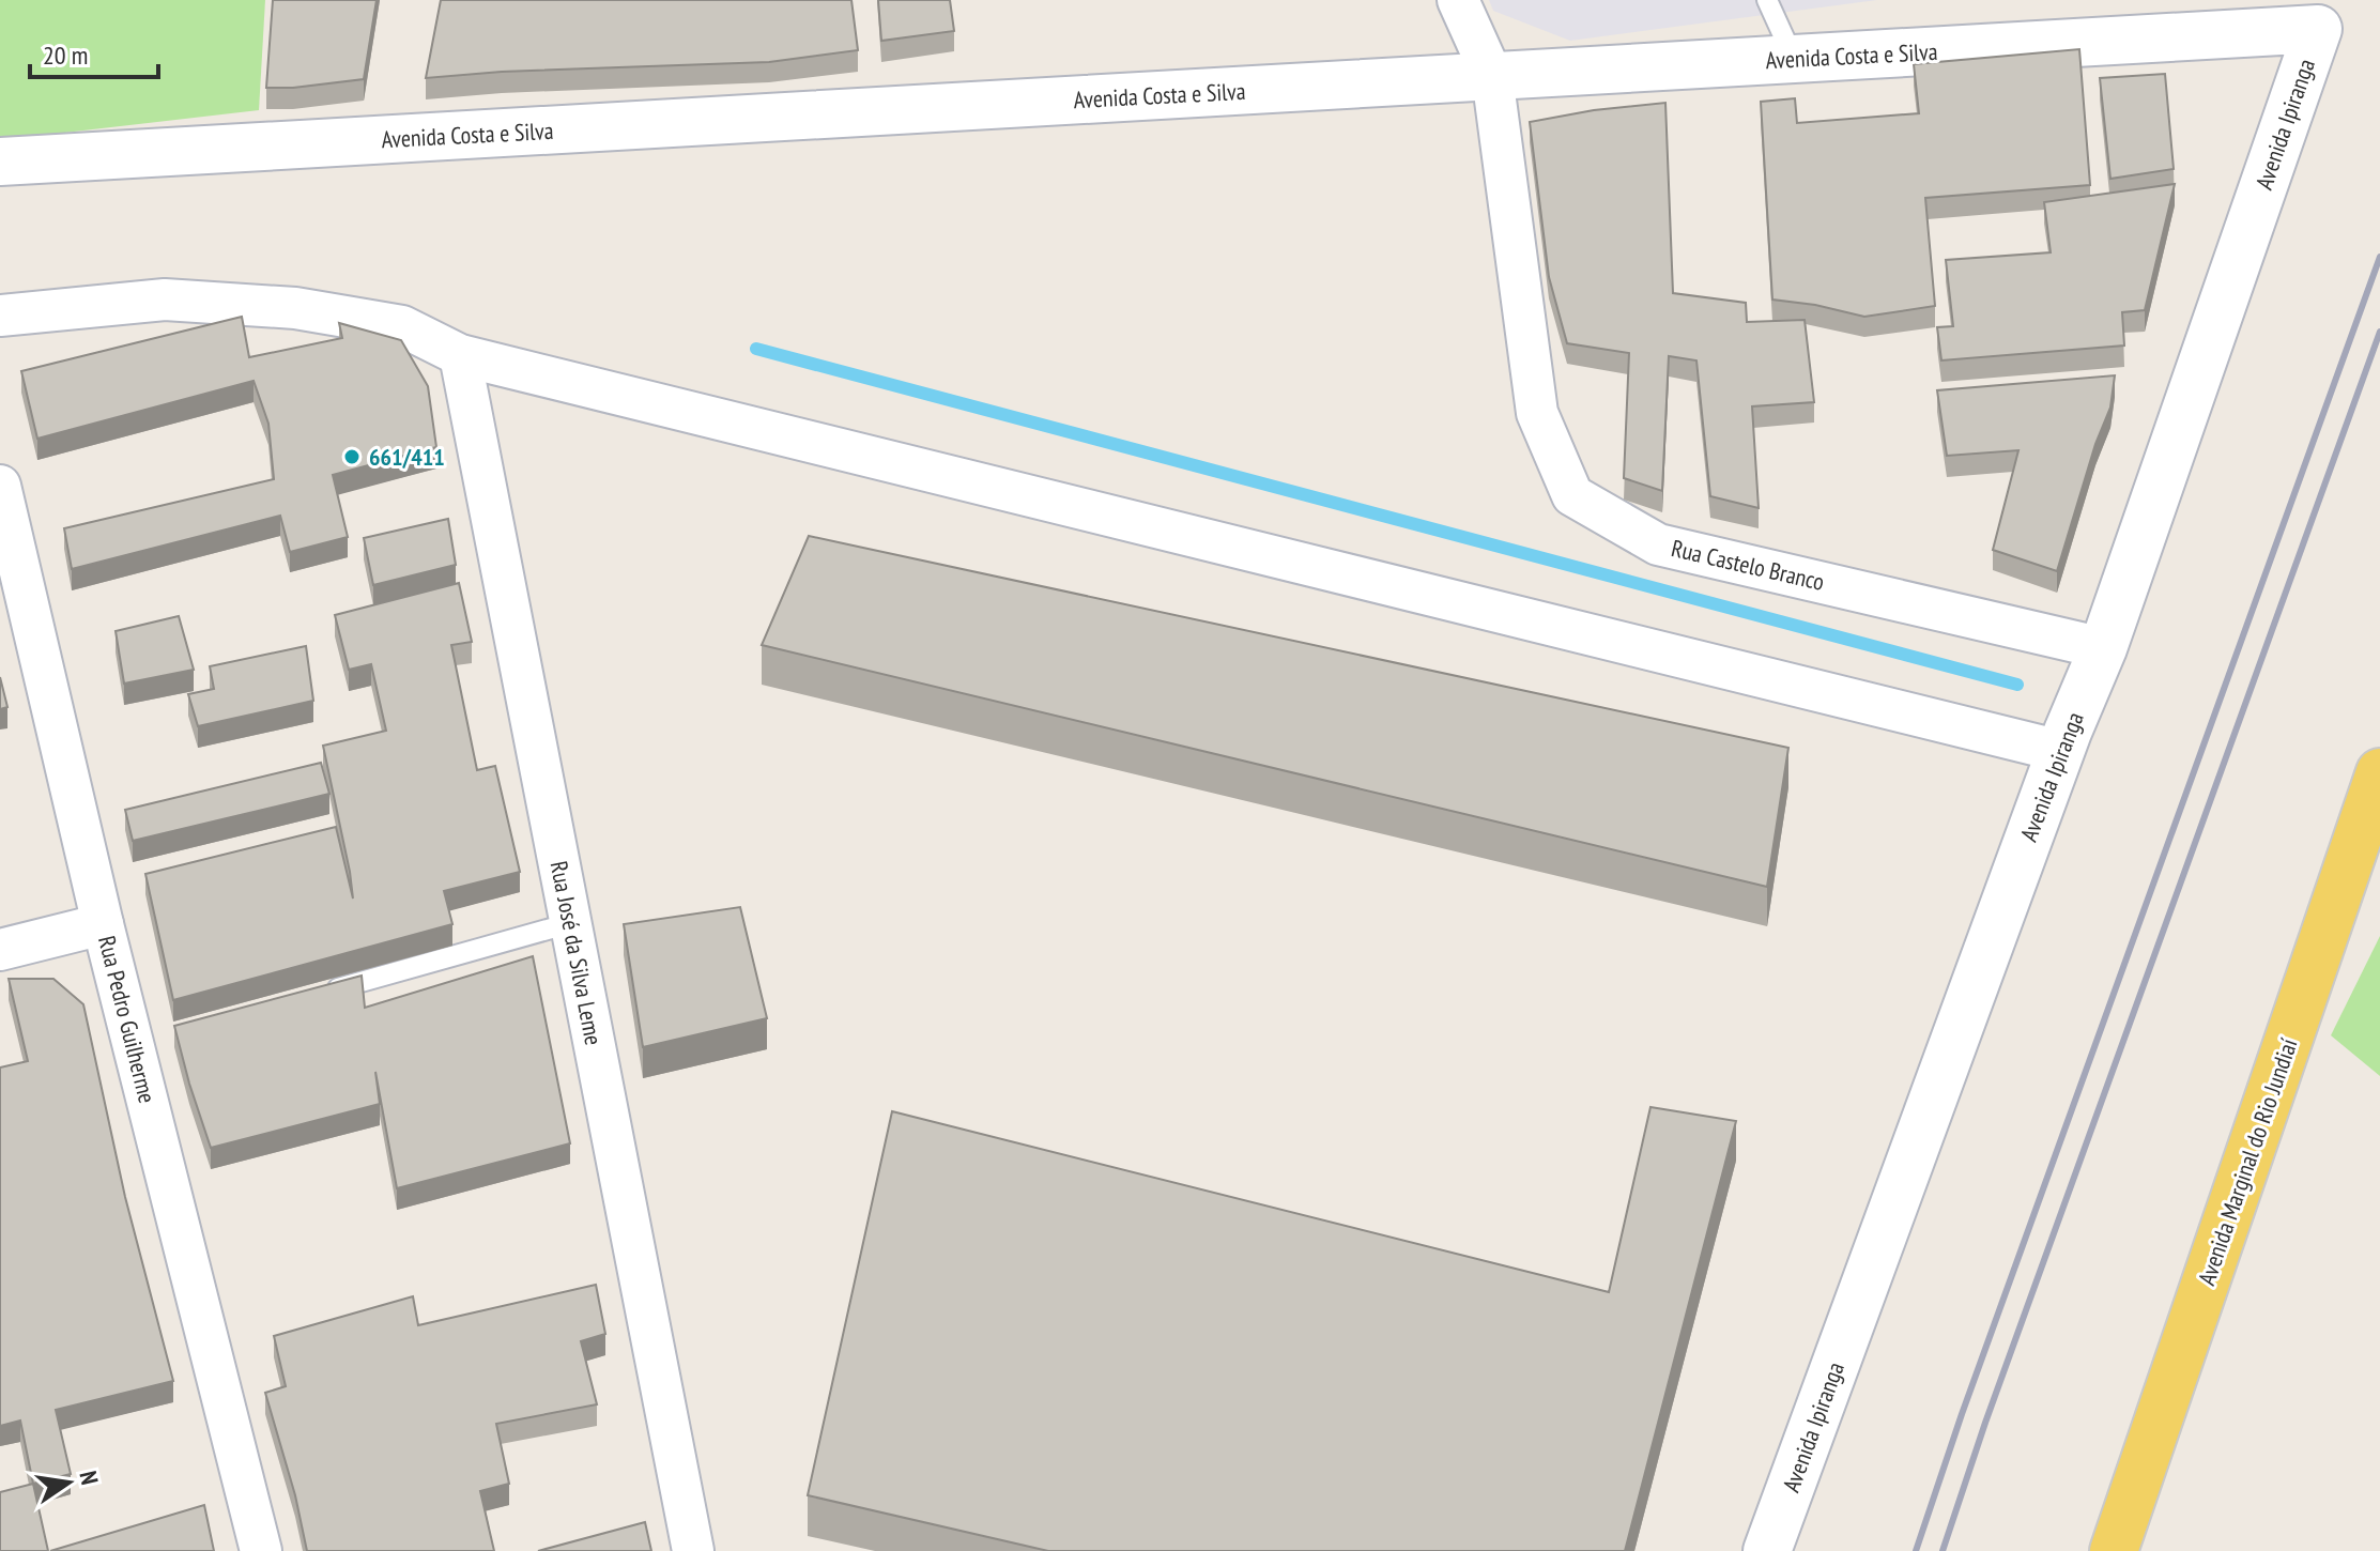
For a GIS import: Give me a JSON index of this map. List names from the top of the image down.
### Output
{
  "streets": {
    "main road": ["Avenida Costa e Silva", "Avenida Ipiranga", "Avenida Marginal do Rio Jundiaí"],
    "street": ["Rua Castelo Branco", "Rua José da Silva Leme", "Rua Pedro Guilherme"]
  },
  "crossings": [
    ["Avenida Costa e Silva", "Avenida Ipiranga"],
    ["Avenida Costa e Silva", "Rua Castelo Branco"],
    ["Avenida Ipiranga", "Rua Castelo Branco"]
  ],
  "places": ["661/411"],
  "scale_bar": "20 m",
  "north": "right"
}
